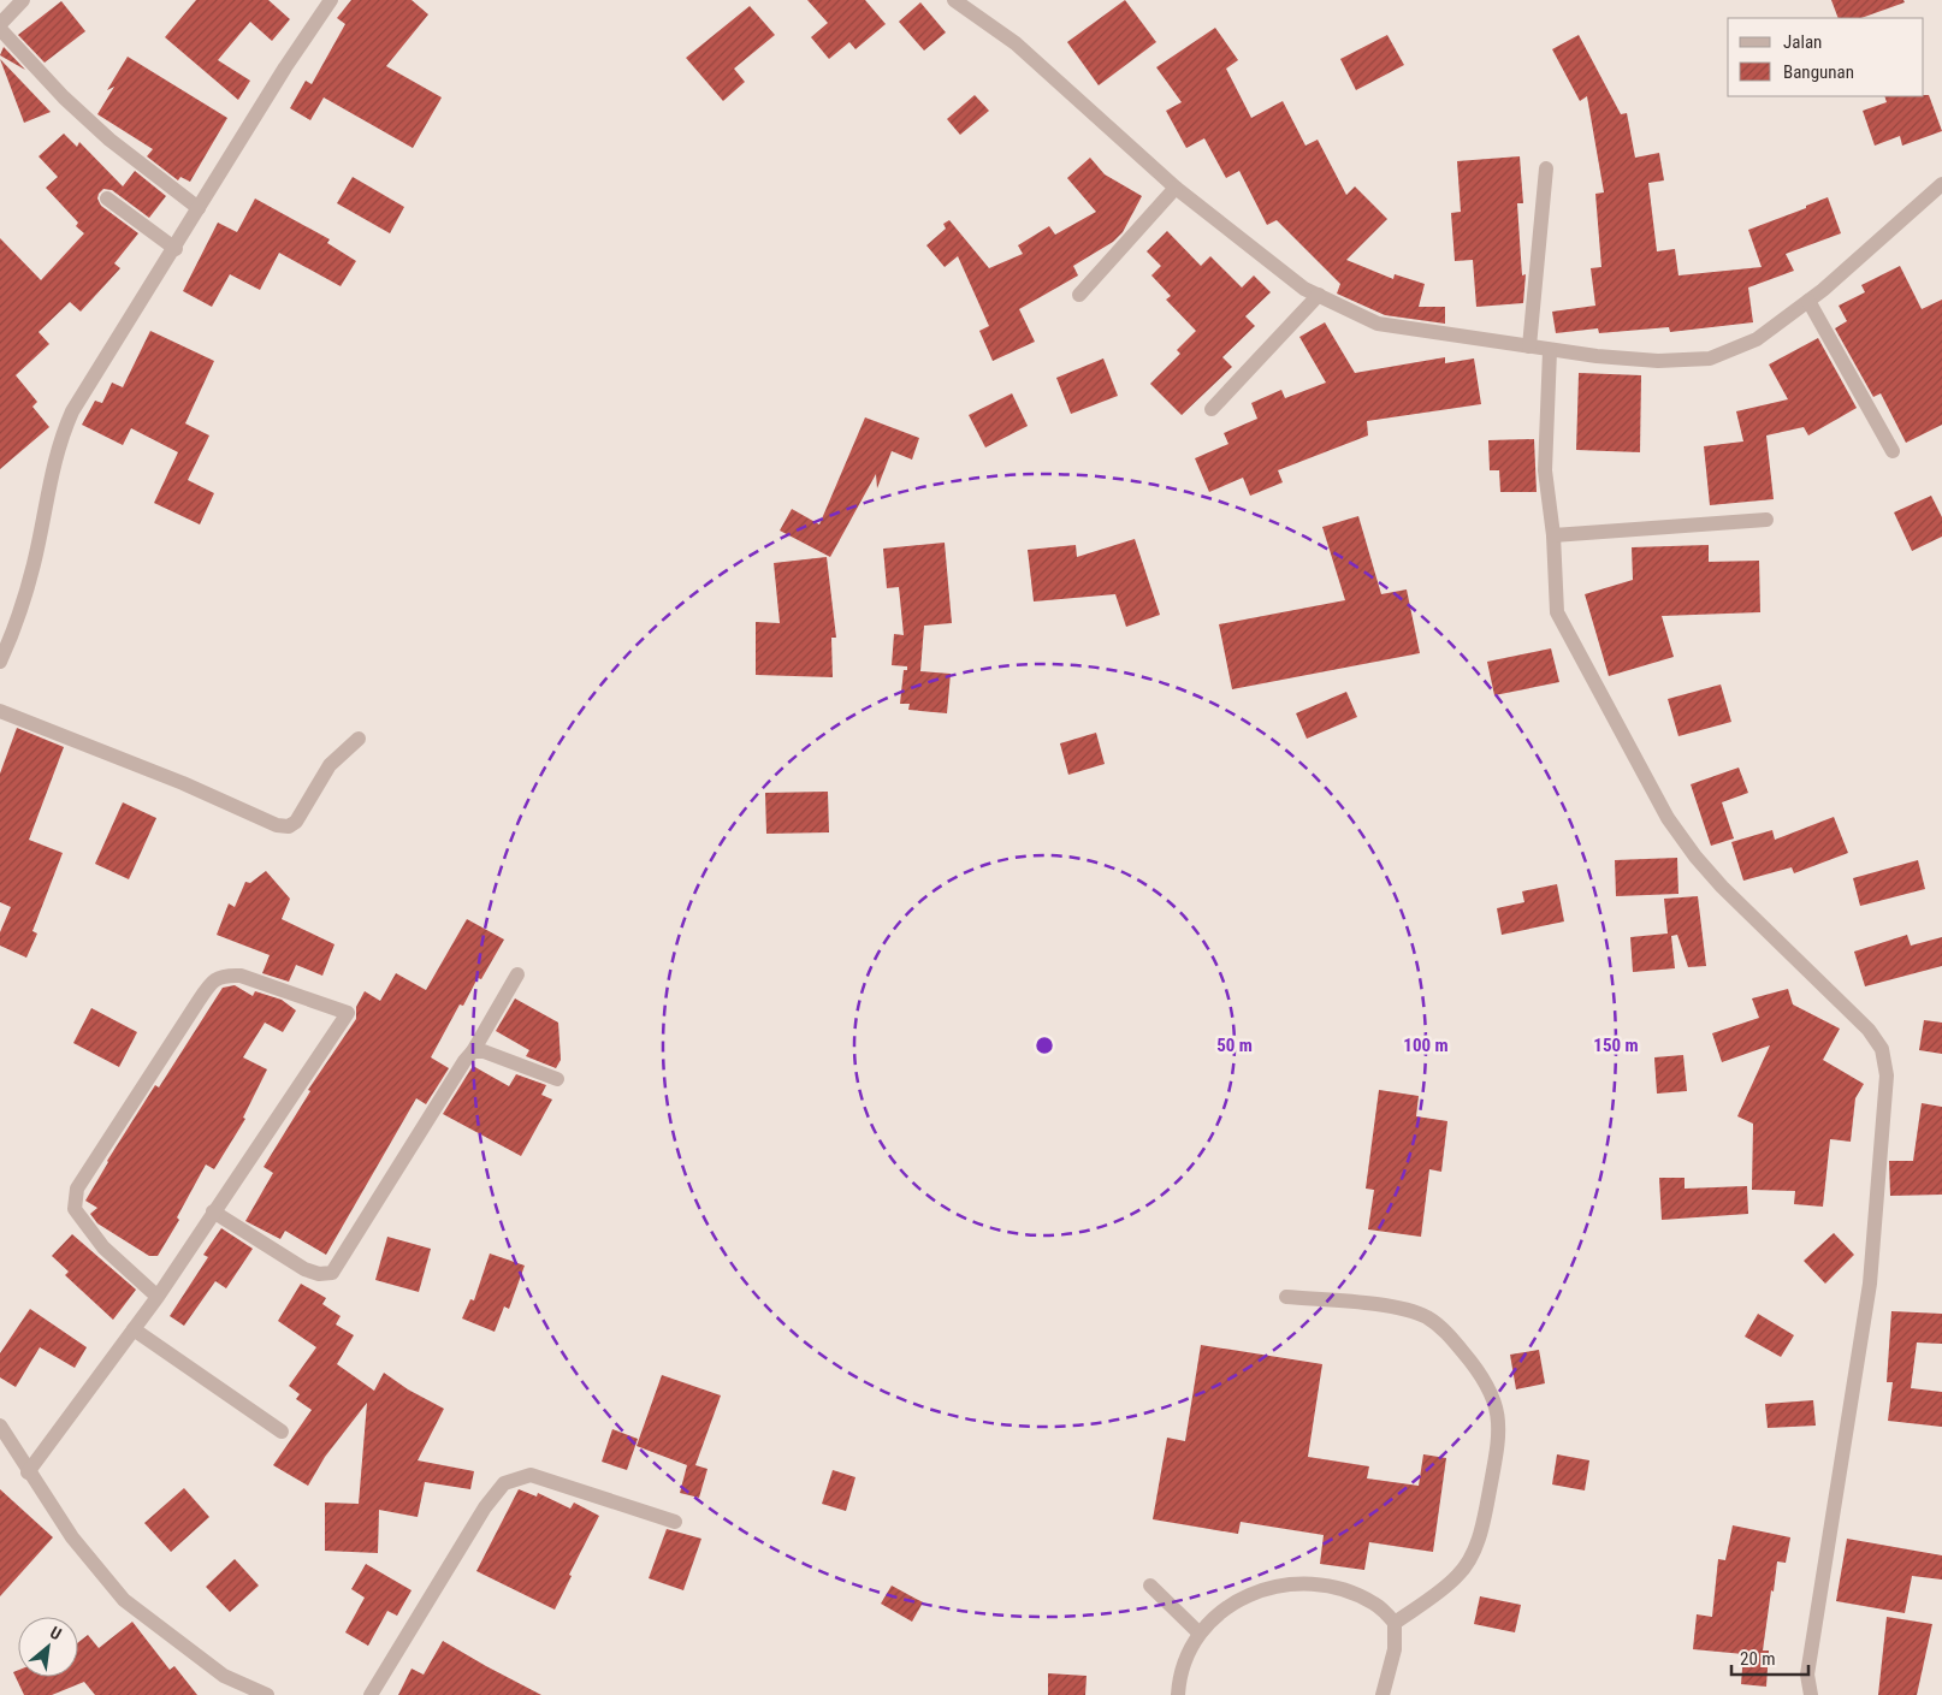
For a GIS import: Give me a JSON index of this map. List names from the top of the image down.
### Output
{
  "legend": ["Jalan", "Bangunan"],
  "scale_bar": "20 m",
  "north": "top right",
  "rings": ["50 m", "100 m", "150 m"]
}
